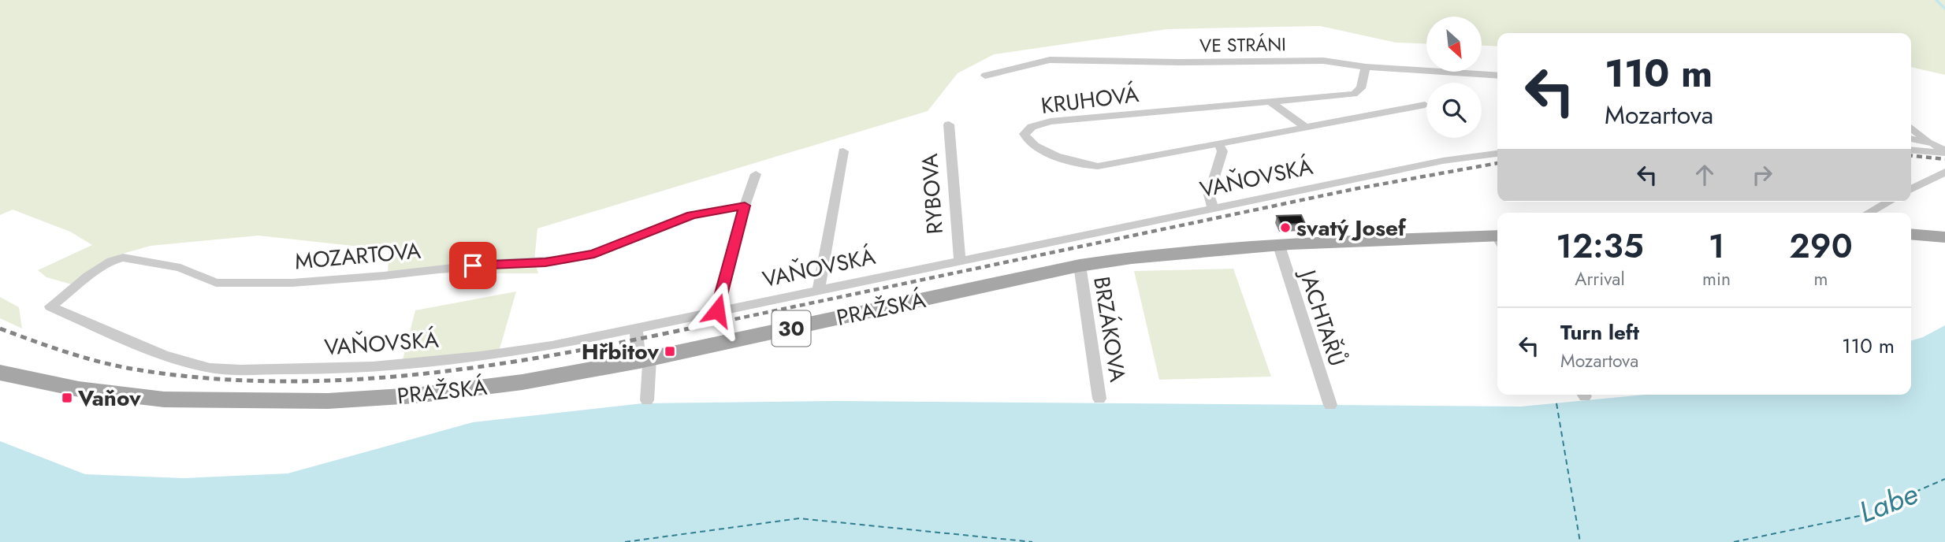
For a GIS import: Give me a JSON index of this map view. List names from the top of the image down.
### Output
{
  "streets": {
    "main road": ["PRAŽSKÁ", "30"],
    "street": [
      "VE STRÁNI",
      "KRUHOVÁ",
      "VAŇOVSKÁ",
      "RYBOVA",
      "MOZARTOVA",
      "JACHTAŘŮ",
      "BRZÁKOVA"
    ]
  },
  "crossings": [
    ["VE STRÁNI", "KRUHOVÁ"],
    ["VAŇOVSKÁ", "RYBOVA"],
    ["VAŇOVSKÁ", "MOZARTOVA"],
    ["PRAŽSKÁ", "JACHTAŘŮ"],
    ["PRAŽSKÁ", "BRZÁKOVA"]
  ],
  "water": ["Labe"],
  "places": {
    "other": ["svatý Josef"],
    "transit": ["Hřbitov", "Vaňov"]
  },
  "north": "bottom right",
  "page": {
    "turn": ["110 m", "Mozartova"],
    "eta": [
      "12:35",
      "Arrival",
      "1",
      "min",
      "290",
      "m"
    ],
    "list": [
      {
        "name": "Turn left",
        "note": "Mozartova",
        "value": "110 m"
      }
    ]
  }
}
